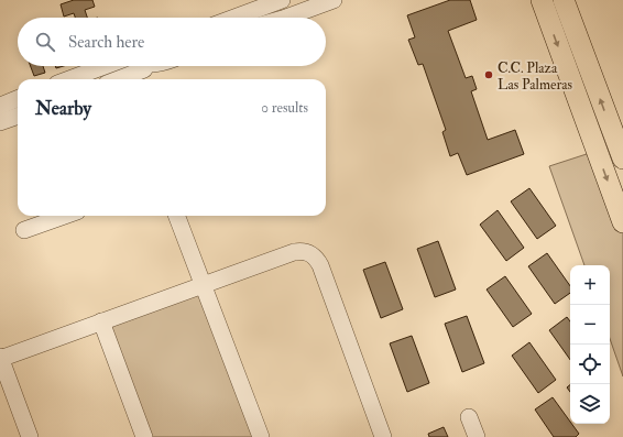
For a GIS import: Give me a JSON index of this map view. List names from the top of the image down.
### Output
{
  "places": ["C.C. Plaza Las Palmeras"],
  "page": {
    "search": "Search here",
    "heading": ["Nearby", "0 results"],
    "map_buttons": ["+", "−"]
  }
}
